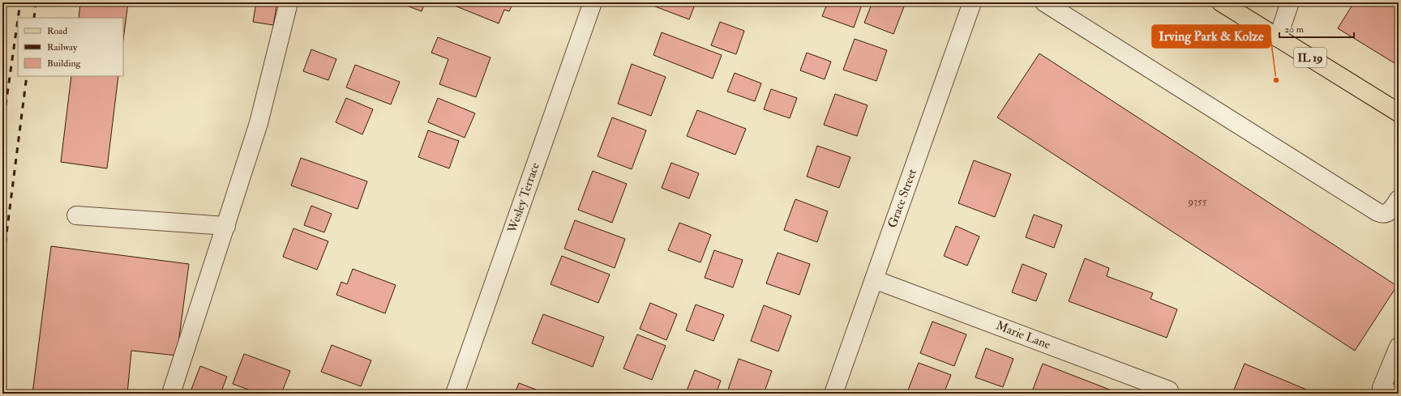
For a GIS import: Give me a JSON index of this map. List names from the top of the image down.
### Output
{
  "streets": {
    "main road": ["IL 19"],
    "street": ["Wesley Terrace", "Grace Street", "Marie Lane"]
  },
  "crossings": [
    ["Grace Street", "Marie Lane"]
  ],
  "places": ["Irving Park & Kolze"],
  "house_numbers": ["9355"],
  "legend": ["Road", "Railway", "Building"],
  "scale_bar": "20 m"
}
